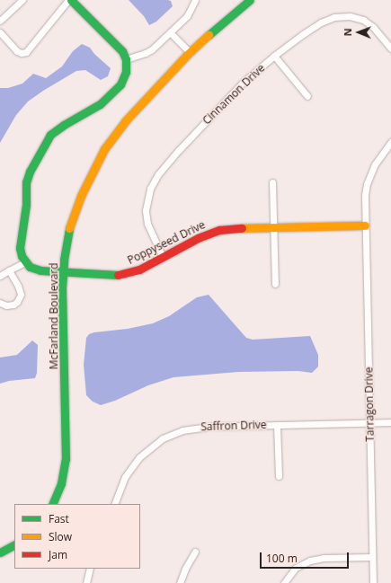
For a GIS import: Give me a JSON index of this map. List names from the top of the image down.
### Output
{
  "streets": {
    "street": [
      "Cinnamon Drive",
      "Poppyseed Drive",
      "McFarland Boulevard",
      "Tarragon Drive",
      "Saffron Drive"
    ]
  },
  "crossings": [
    ["Cinnamon Drive", "Poppyseed Drive"],
    ["Poppyseed Drive", "McFarland Boulevard"],
    ["Poppyseed Drive", "Tarragon Drive"],
    ["Tarragon Drive", "Saffron Drive"]
  ],
  "legend": ["Fast", "Slow", "Jam"],
  "scale_bar": "100 m",
  "north": "left"
}
